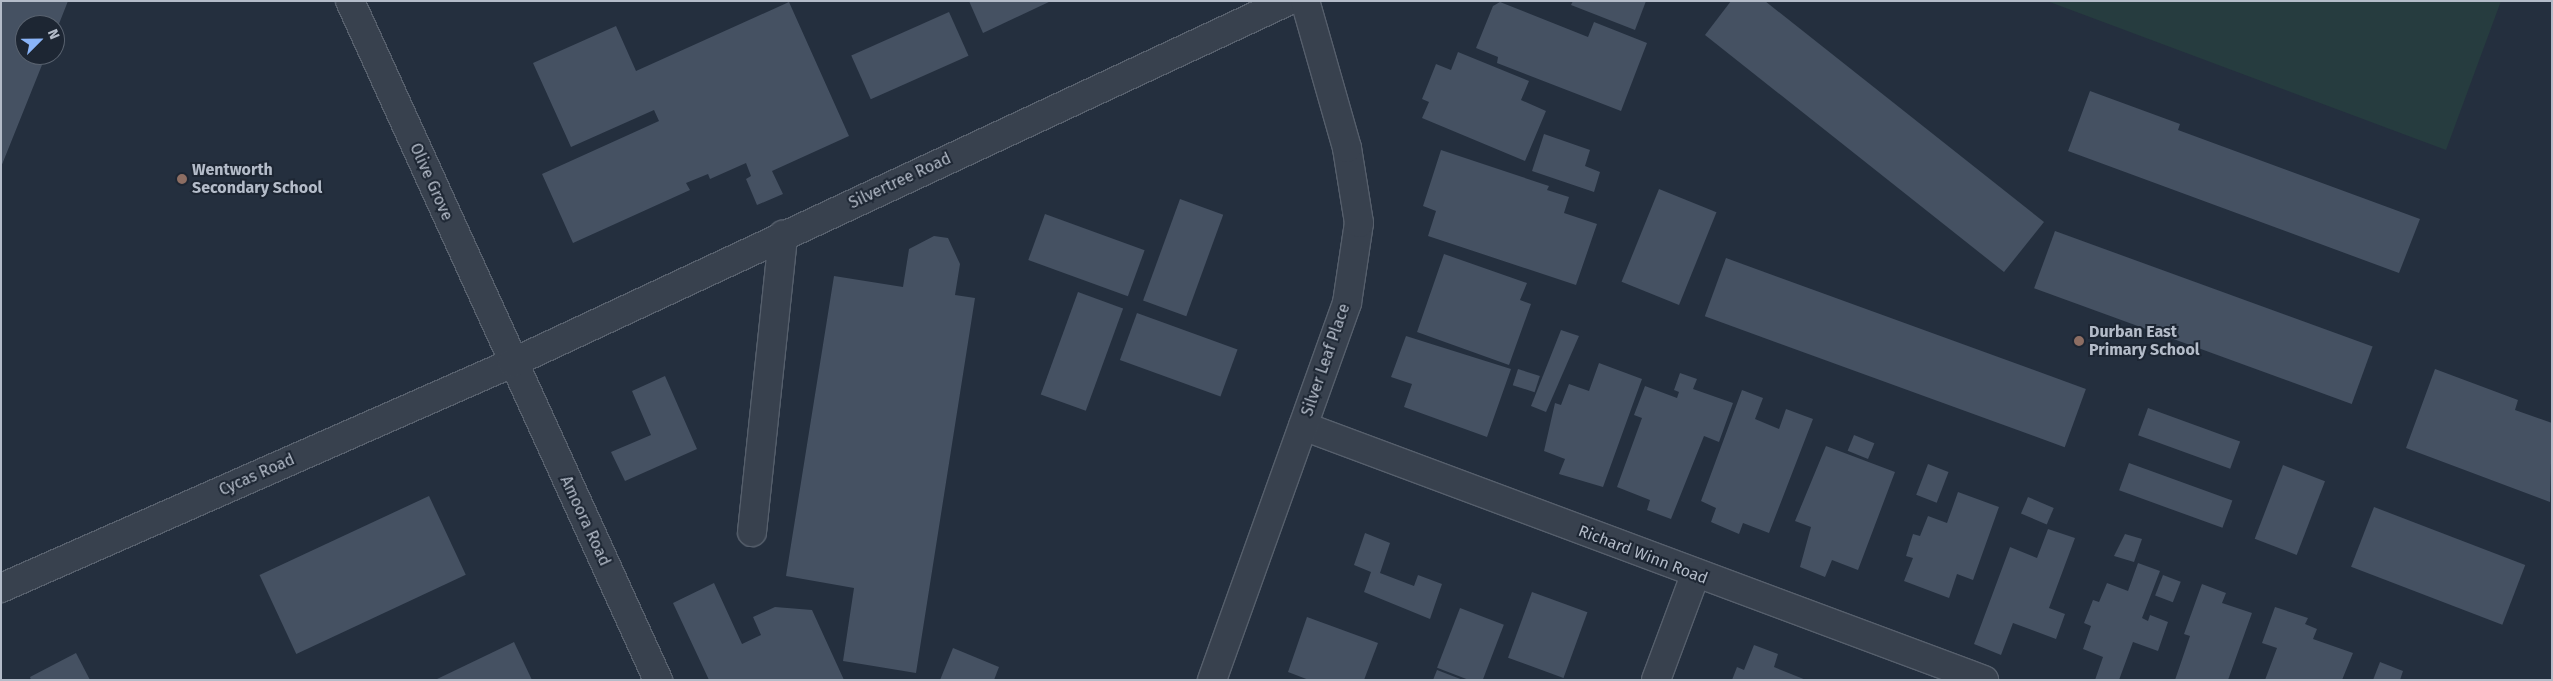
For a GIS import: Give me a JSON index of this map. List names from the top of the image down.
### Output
{
  "streets": {
    "street": [
      "Silvertree Road",
      "Olive Grove",
      "Silver Leaf Place",
      "Cycas Road",
      "Amoora Road",
      "Richard Winn Road"
    ]
  },
  "crossings": [
    ["Silvertree Road", "Olive Grove"],
    ["Silvertree Road", "Cycas Road"],
    ["Silvertree Road", "Amoora Road"],
    ["Olive Grove", "Cycas Road"],
    ["Olive Grove", "Amoora Road"],
    ["Silver Leaf Place", "Richard Winn Road"],
    ["Cycas Road", "Amoora Road"]
  ],
  "places": ["Wentworth Secondary School", "Durban East Primary School"],
  "north": "top right"
}
